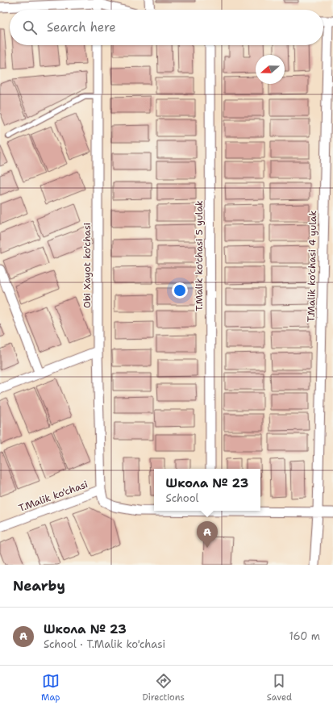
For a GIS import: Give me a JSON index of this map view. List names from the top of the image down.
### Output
{
  "streets": {
    "street": [
      "T.Malik ko'chasi 5 yulak",
      "Obi Xayot ko'chasi",
      "T.Malik ko'chasi 4 yulak",
      "T.Malik ko'chasi"
    ]
  },
  "crossings": [
    ["Obi Xayot ko'chasi", "T.Malik ko'chasi"],
    ["T.Malik ko'chasi 4 yulak", "T.Malik ko'chasi"]
  ],
  "north": "left",
  "page": {
    "search": "Search here",
    "popup": ["Школа № 23", "School"],
    "pins": "A",
    "heading": "Nearby",
    "list": [
      {
        "mark": "A",
        "name": "Школа № 23",
        "note": "School · T.Malik ko'chasi",
        "value": "160 m"
      }
    ],
    "nav": ["Map", "Directions", "Saved"]
  }
}
